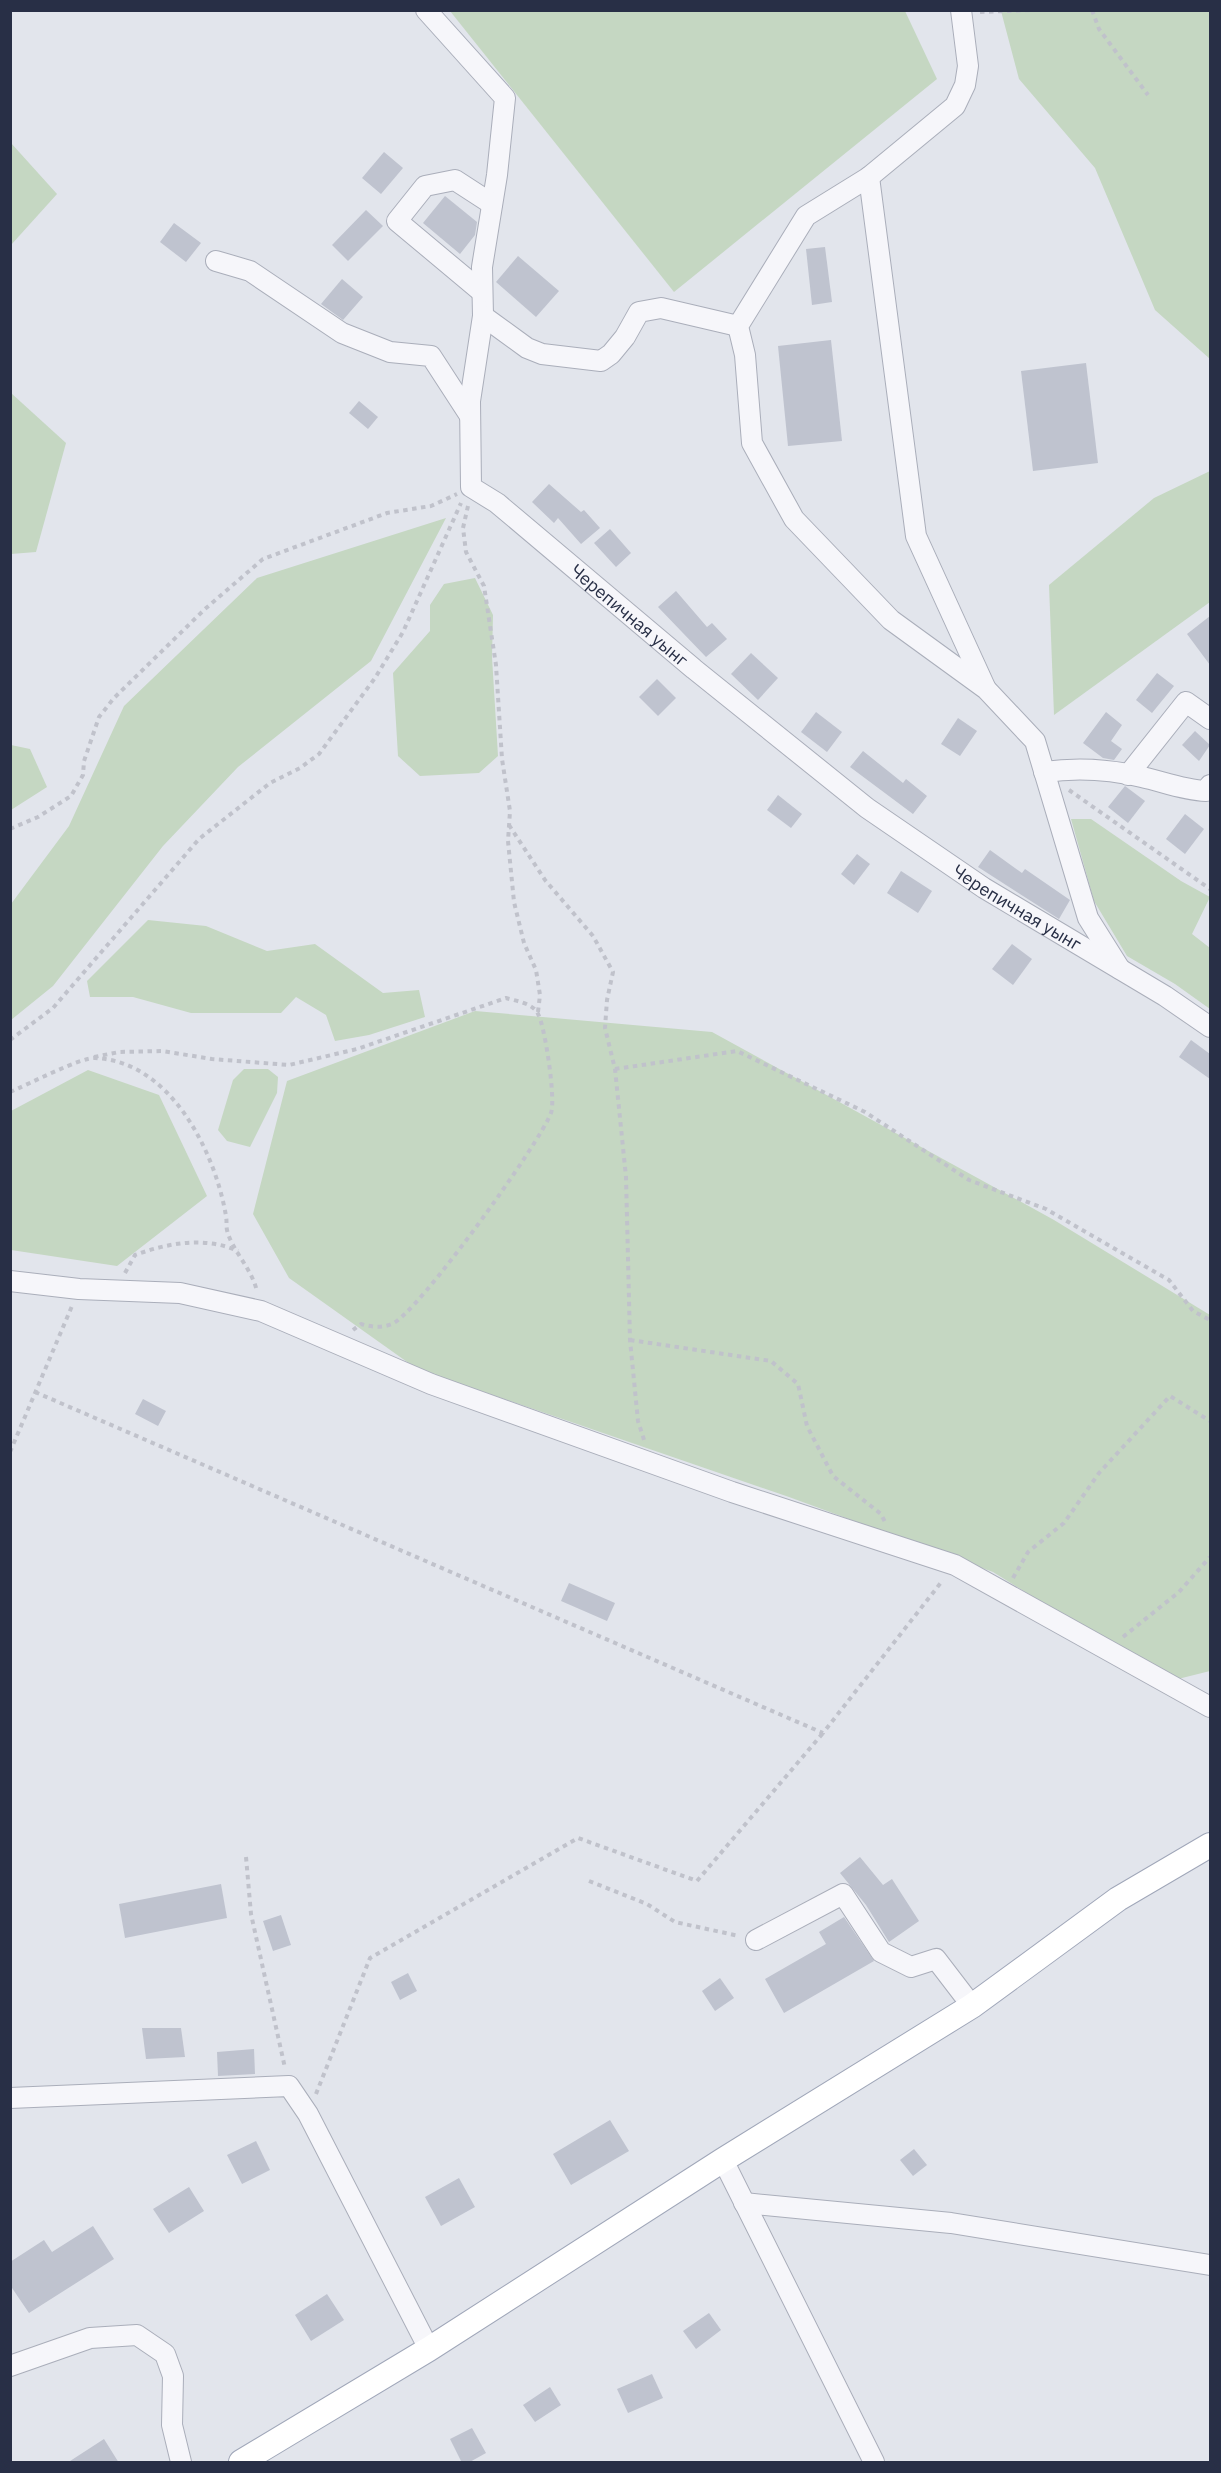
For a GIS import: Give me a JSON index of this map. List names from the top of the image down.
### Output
{
  "streets": {
    "street": ["Черепичная уынг"]
  }
}
